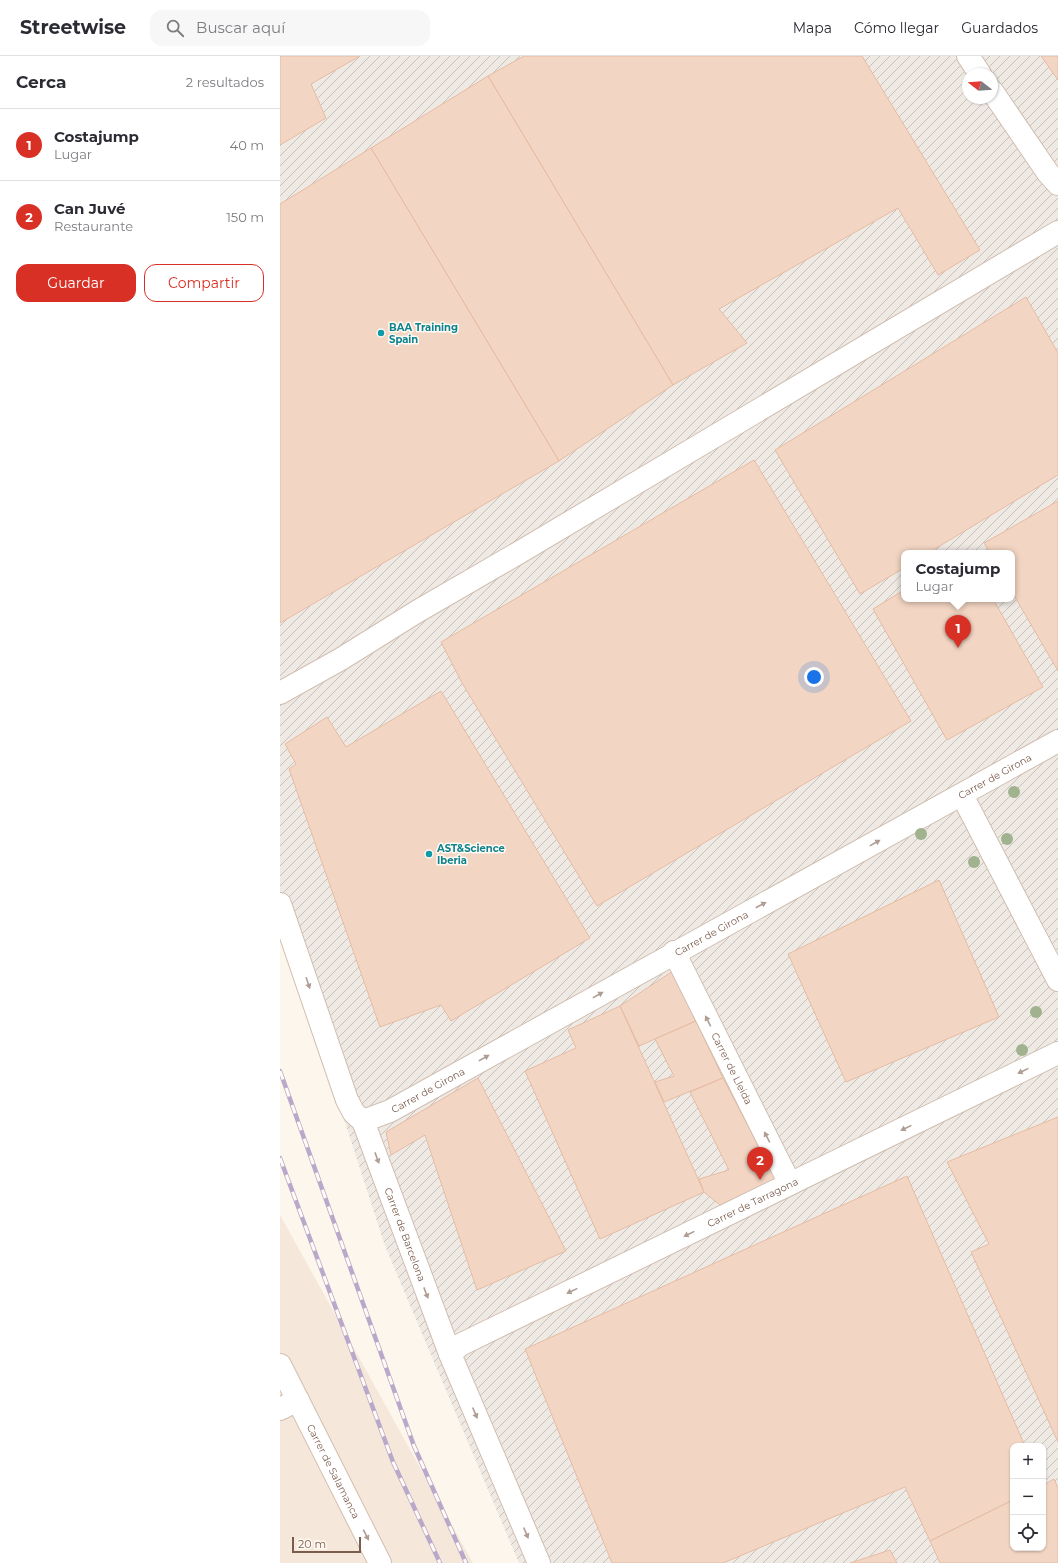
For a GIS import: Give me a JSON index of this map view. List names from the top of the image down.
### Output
{
  "streets": {
    "street": [
      "Carrer de Girona",
      "Carrer de Lleida",
      "Carrer de Tarragona",
      "Carrer de Barcelona",
      "Carrer de Salamanca"
    ]
  },
  "crossings": [
    ["Carrer de Girona", "Carrer de Lleida"],
    ["Carrer de Girona", "Carrer de Barcelona"],
    ["Carrer de Lleida", "Carrer de Tarragona"],
    ["Carrer de Tarragona", "Carrer de Barcelona"]
  ],
  "one_way": [
    "Carrer de Girona",
    "Carrer de Lleida",
    "Carrer de Tarragona",
    "Carrer de Barcelona",
    "Carrer de Salamanca"
  ],
  "places": ["BAA Training Spain", "AST&Science Iberia"],
  "scale_bar": "20 m",
  "north": "left",
  "page": {
    "header": "Streetwise",
    "search": "Buscar aquí",
    "nav": ["Mapa", "Cómo llegar", "Guardados"],
    "heading": ["Cerca", "2 resultados"],
    "list": [
      {
        "mark": "1",
        "name": "Costajump",
        "note": "Lugar",
        "value": "40 m"
      },
      {
        "mark": "2",
        "name": "Can Juvé",
        "note": "Restaurante",
        "value": "150 m"
      }
    ],
    "buttons": ["Guardar", "Compartir"],
    "popup": ["Costajump", "Lugar"],
    "pins": ["1", "2"],
    "map_buttons": ["+", "−"],
    "scale": "20 m"
  }
}
